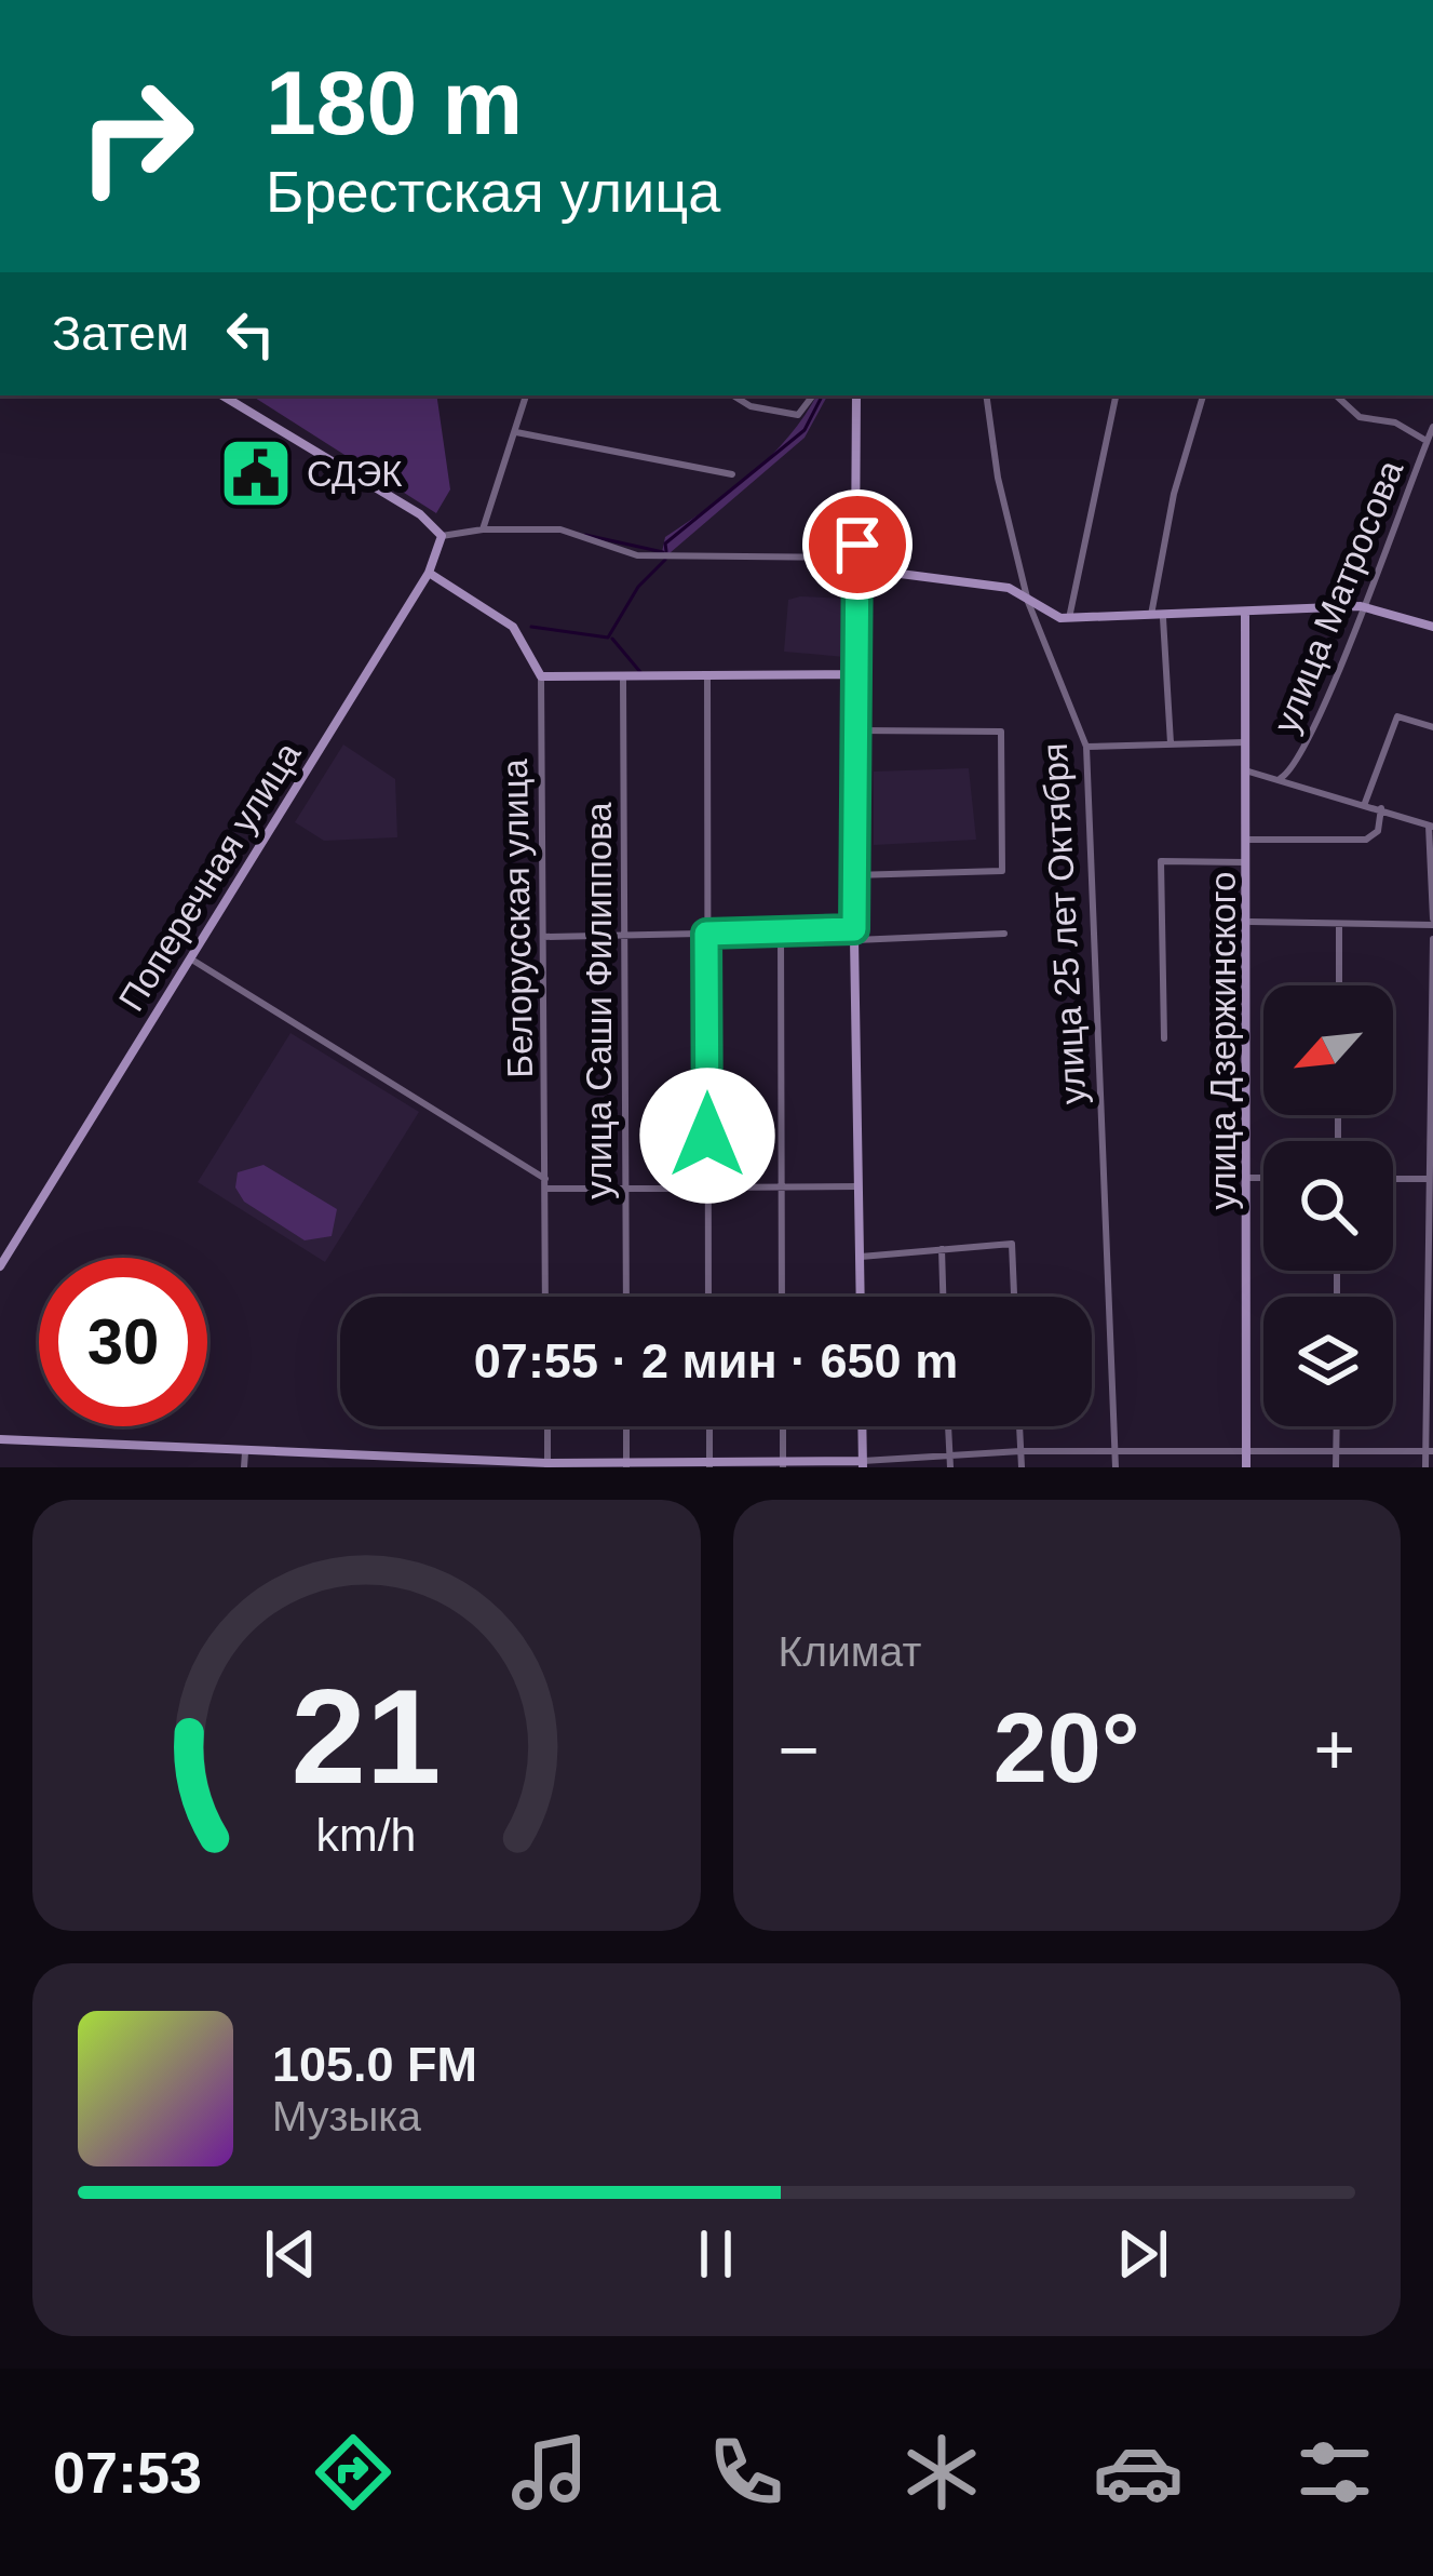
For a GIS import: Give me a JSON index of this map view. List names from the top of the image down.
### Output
{
  "streets": {
    "street": [
      "улица Матросова",
      "Поперечная улица",
      "Белорусская улица",
      "улица 25 лет Октября",
      "улица Саши Филиппова",
      "улица Дзержинского"
    ]
  },
  "places": {
    "public building": ["СДЭК"]
  },
  "north": "bottom left",
  "page": {
    "turn": ["180 m", "Брестская улица"],
    "then": "Затем",
    "limit": "30",
    "trip": "07:55 · 2 мин · 650 m",
    "tile": "Климат",
    "heat": ["−", "20°", "+"],
    "song": ["105.0 FM", "Музыка"],
    "tabs": "07:53",
    "gauge": ["21", "km/h"]
  }
}
